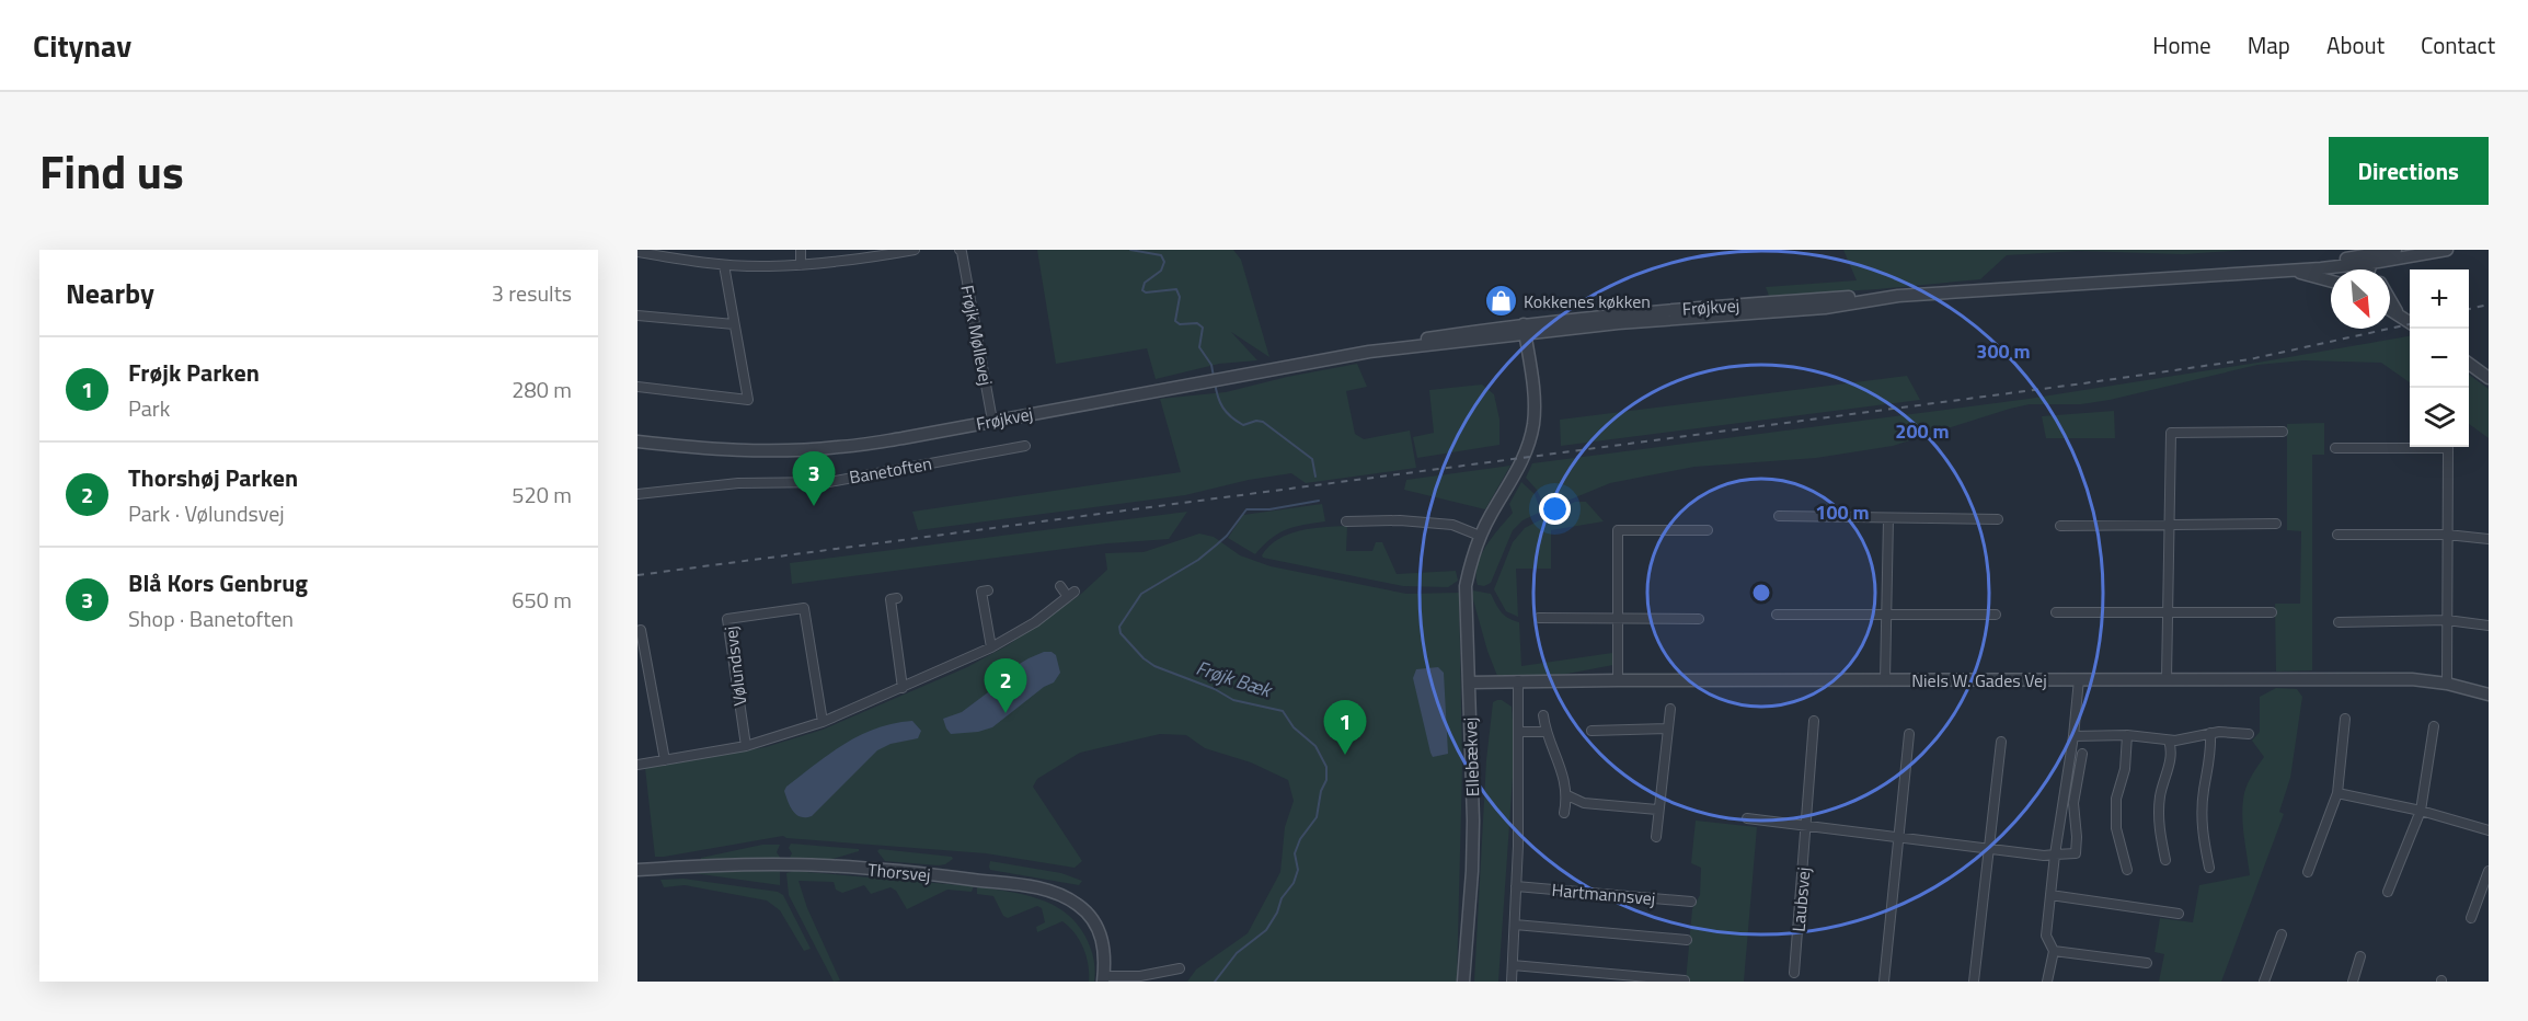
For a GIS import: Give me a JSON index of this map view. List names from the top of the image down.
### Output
{
  "streets": {
    "street": [
      "Frøjkvej",
      "Frøjk Møllevej",
      "Banetoften",
      "Vølundsvej",
      "Niels W. Gades Vej",
      "Ellebækvej",
      "Thorsvej",
      "Hartmannsvej",
      "Laubsvej"
    ]
  },
  "crossings": [
    ["Frøjkvej", "Frøjk Møllevej"],
    ["Frøjkvej", "Ellebækvej"],
    ["Niels W. Gades Vej", "Ellebækvej"]
  ],
  "water": ["Frøjk Bæk"],
  "places": {
    "shop": ["Kokkenes køkken"]
  },
  "north": "bottom right",
  "page": {
    "header": "Citynav",
    "nav": [
      "Home",
      "Map",
      "About",
      "Contact"
    ],
    "title": "Find us",
    "buttons": "Directions",
    "heading": ["Nearby", "3 results"],
    "map_buttons": ["+", "−"],
    "list": [
      {
        "mark": "1",
        "name": "Frøjk Parken",
        "note": "Park",
        "value": "280 m"
      },
      {
        "mark": "2",
        "name": "Thorshøj Parken",
        "note": "Park · Vølundsvej",
        "value": "520 m"
      },
      {
        "mark": "3",
        "name": "Blå Kors Genbrug",
        "note": "Shop · Banetoften",
        "value": "650 m"
      }
    ],
    "pins": ["3", "2", "1"]
  },
  "rings": ["300 m", "200 m", "100 m"]
}
